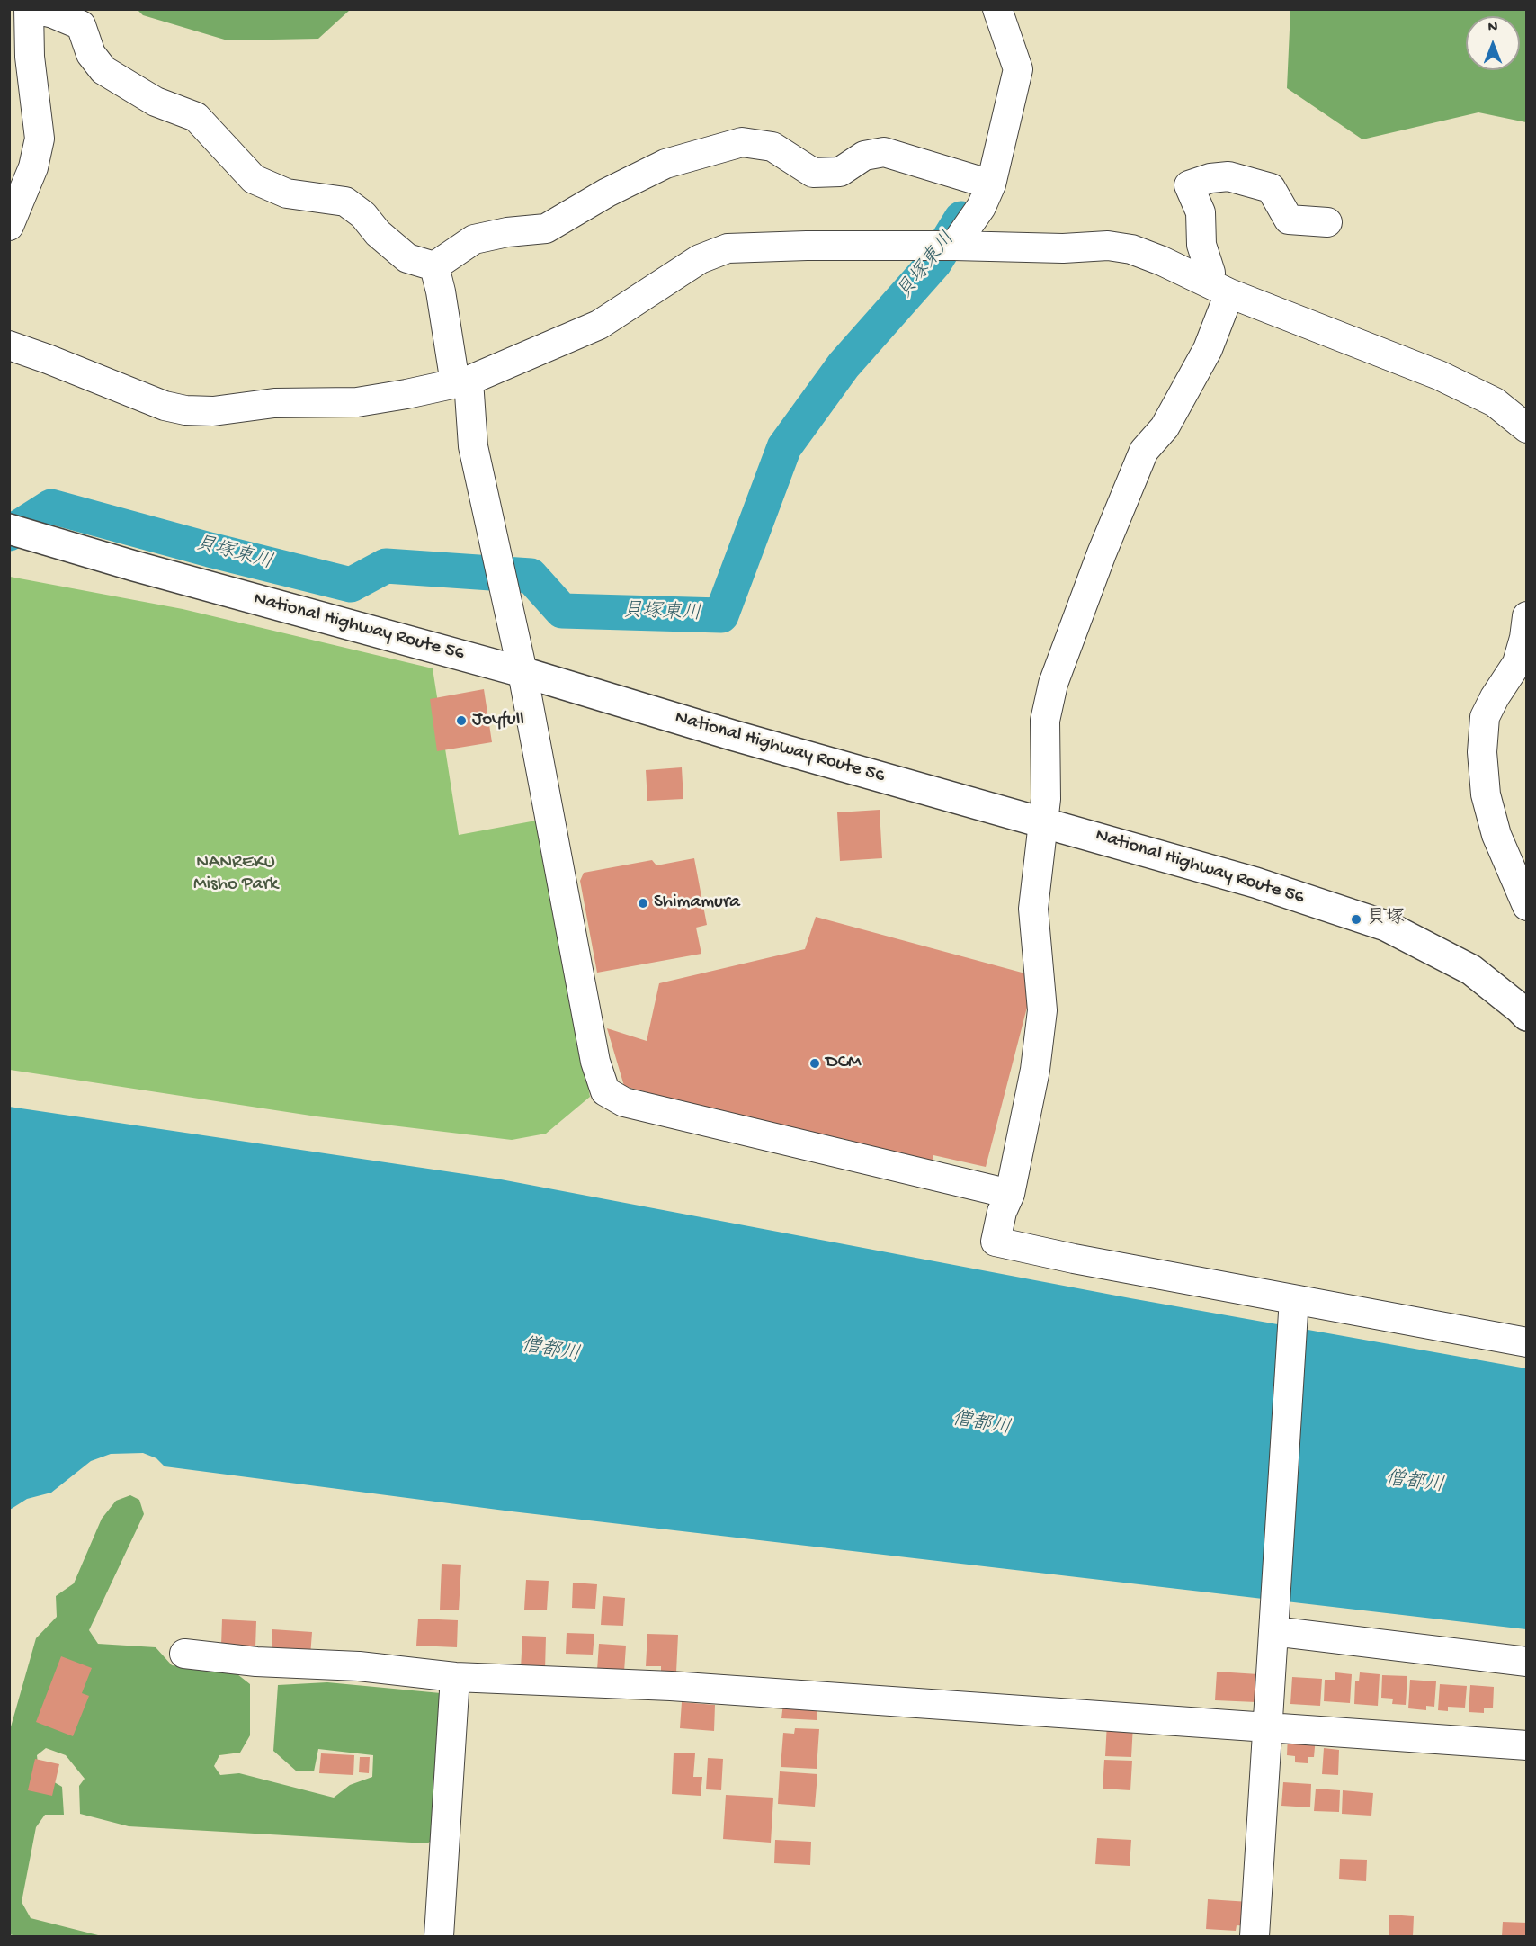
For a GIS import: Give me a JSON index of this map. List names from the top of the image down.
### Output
{
  "streets": {
    "highway": ["National Highway Route 56"]
  },
  "water": ["貝塚東川", "僧都川"],
  "parks": ["NANREKU Misho Park"],
  "places": [
    "Joyfull",
    "Shimamura",
    "貝塚",
    "DCM"
  ],
  "north": "top"
}
